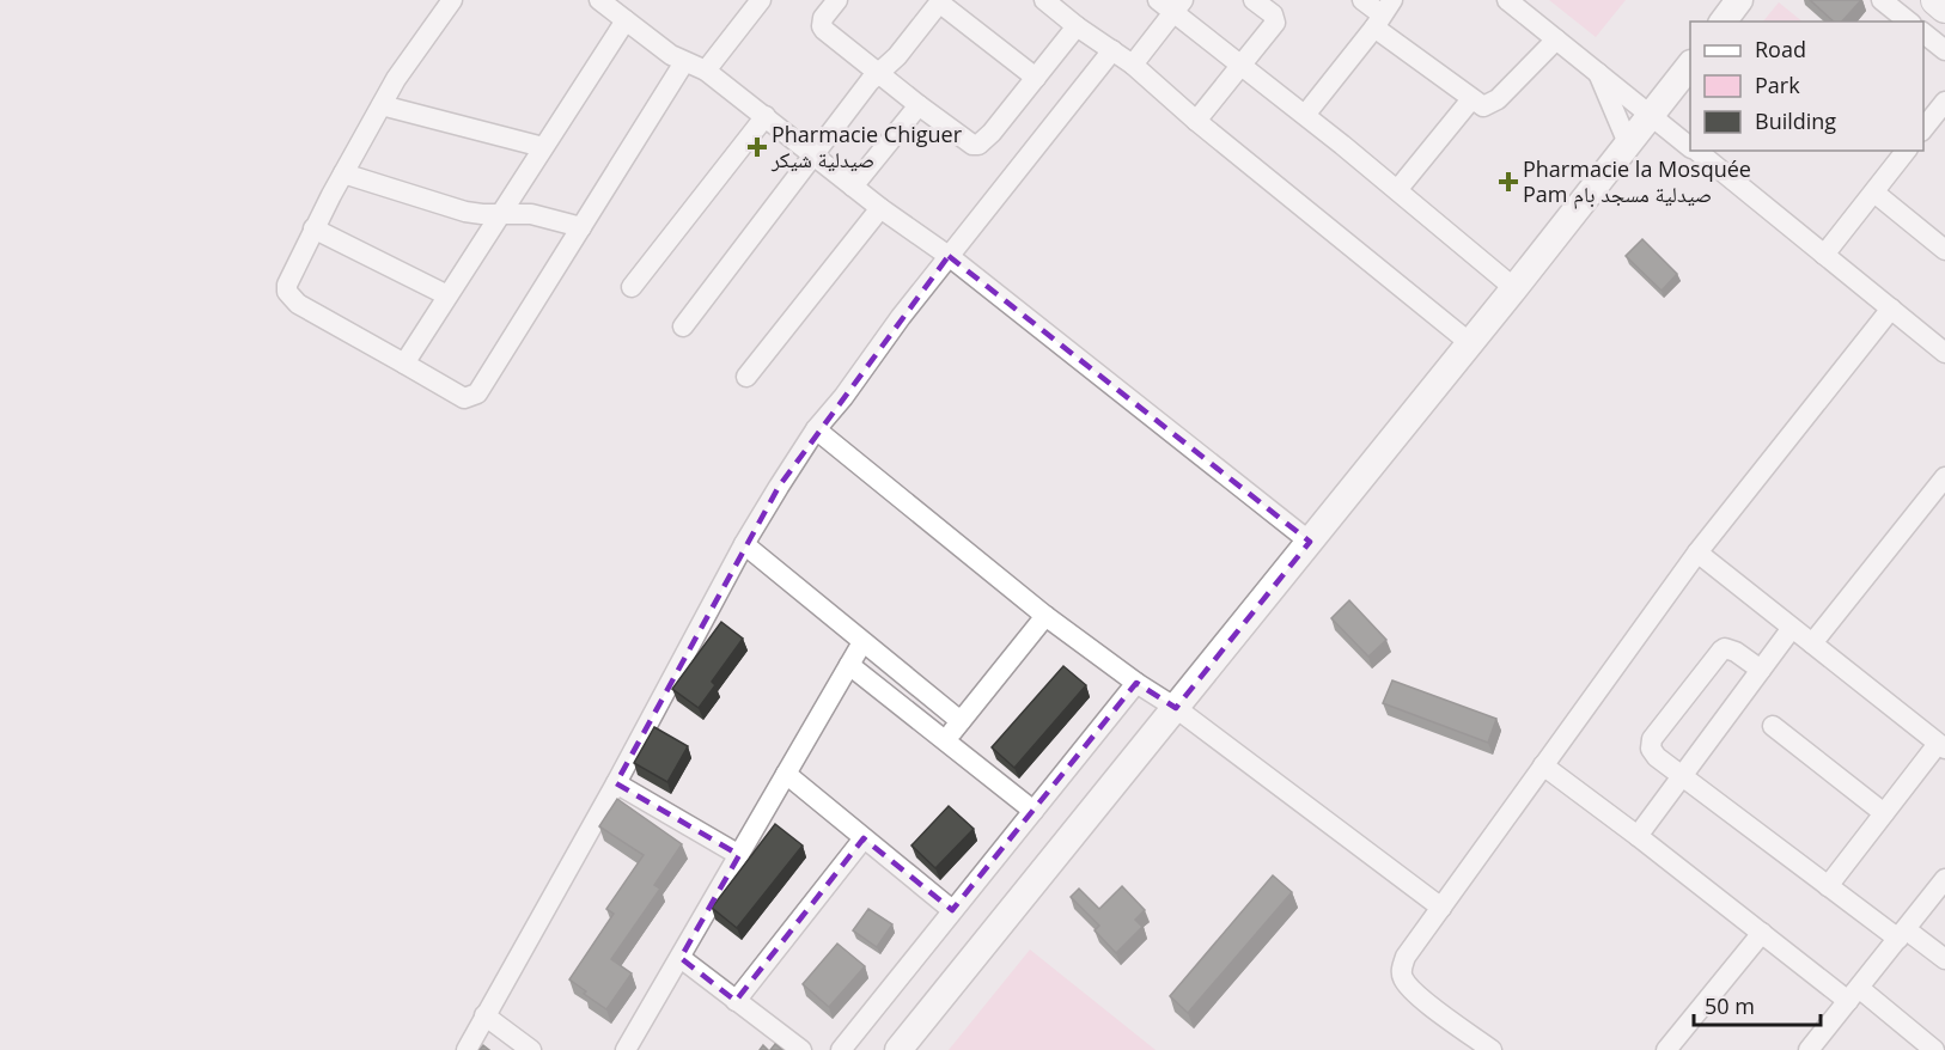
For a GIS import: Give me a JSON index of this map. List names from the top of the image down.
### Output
{
  "places": {
    "health": ["Pharmacie Chiguer صيدلية شيكر", "Pharmacie la Mosquée Pam صيدلية مسجد بام"]
  },
  "legend": ["Road", "Park", "Building"],
  "scale_bar": "50 m"
}
